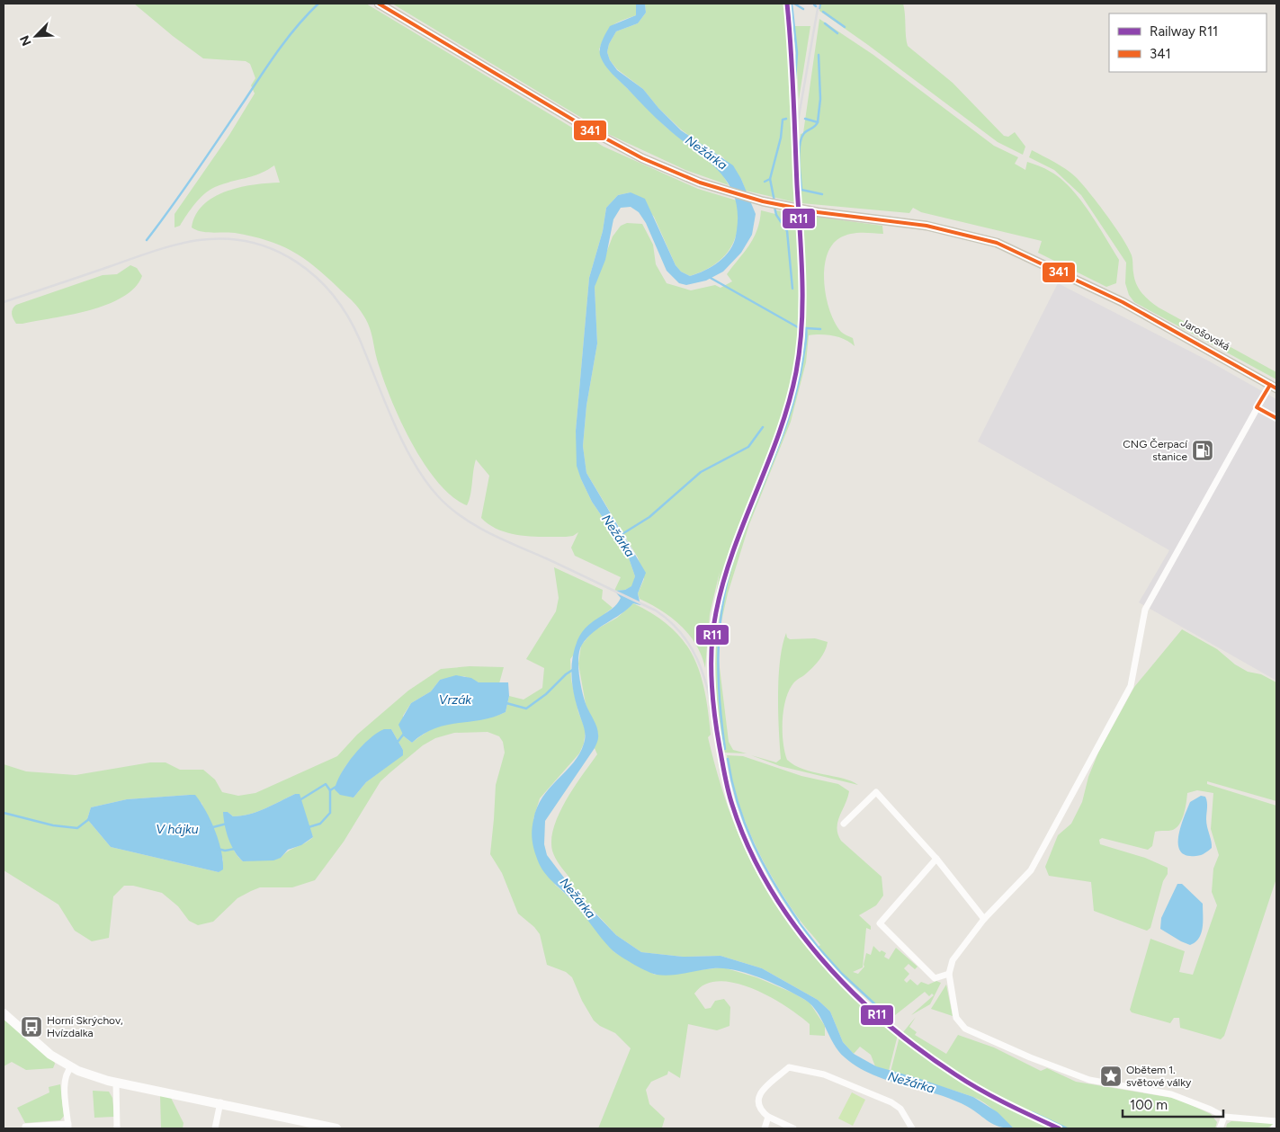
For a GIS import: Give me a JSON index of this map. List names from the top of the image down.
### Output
{
  "streets": {
    "main road": ["Jarošovská"]
  },
  "water": ["Nežárka", "Vrzák", "V hájku"],
  "places": {
    "fuel station": ["CNG Čerpací stanice"],
    "bus stop": ["Horní Skrýchov, Hvízdalka"],
    "place": ["Obětem 1. světové války"]
  },
  "lines": ["rail line R11", "transit line 341"],
  "legend": ["Railway R11", "341"],
  "scale_bar": "100 m",
  "north": "bottom left"
}
